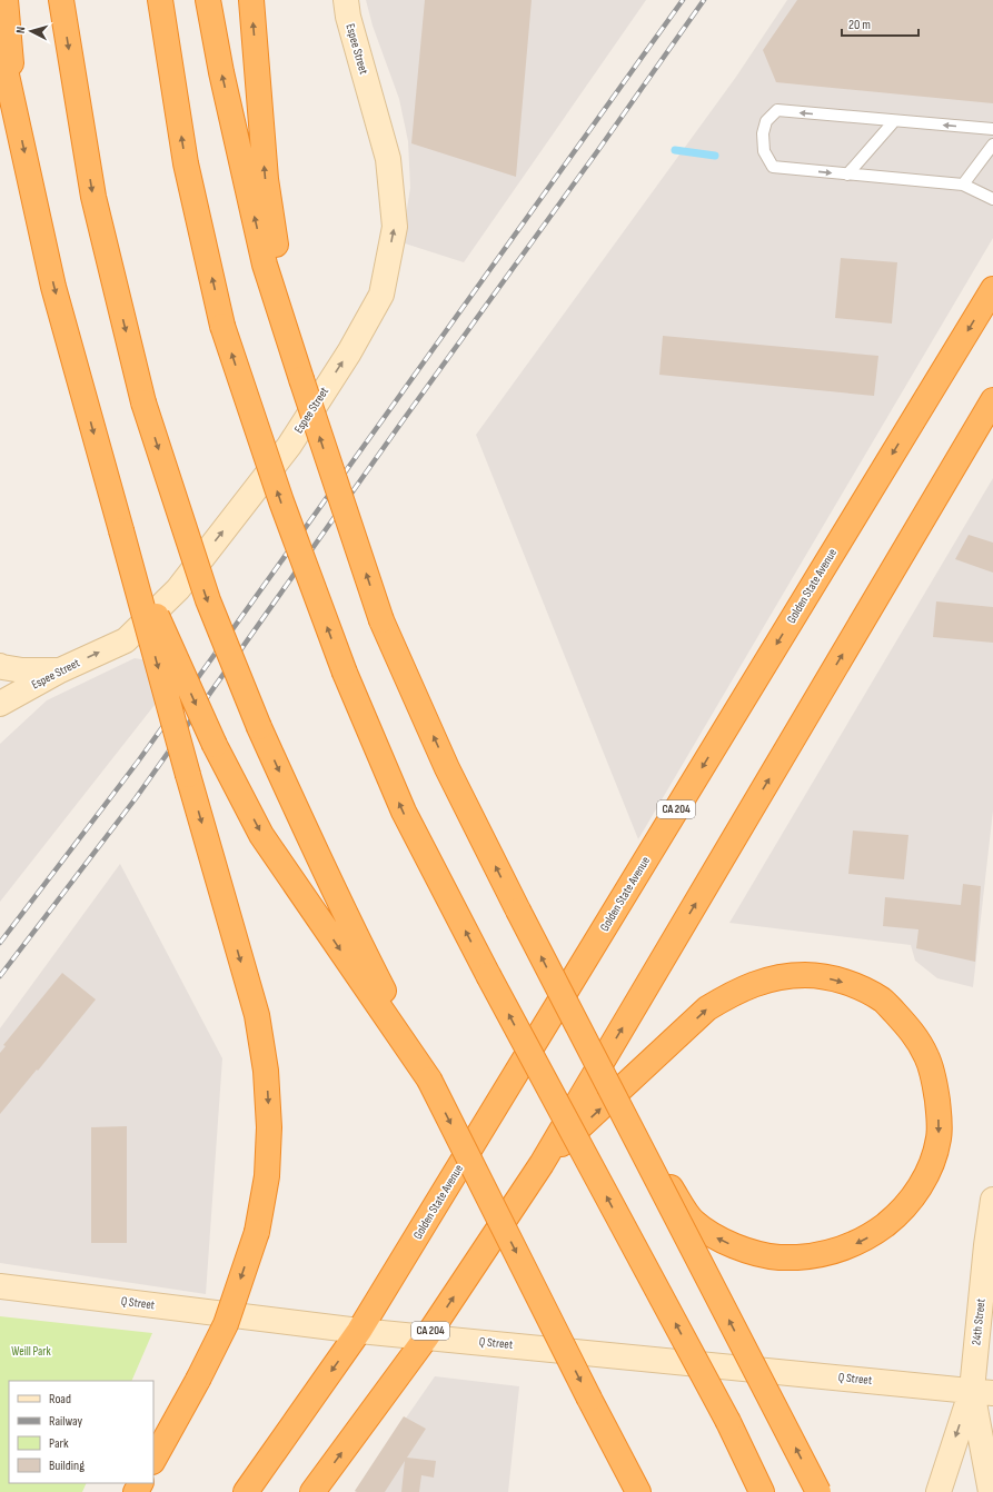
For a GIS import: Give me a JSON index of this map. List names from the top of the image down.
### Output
{
  "streets": {
    "highway": ["Golden State Avenue", "CA 204"],
    "street": ["Espee Street", "Q Street", "24th Street"]
  },
  "crossings": [
    ["Golden State Avenue", "Q Street"],
    ["CA 204", "Q Street"],
    ["Q Street", "24th Street"]
  ],
  "one_way": ["Espee Street"],
  "parks": ["Weill Park"],
  "legend": [
    "Road",
    "Railway",
    "Park",
    "Building"
  ],
  "scale_bar": "20 m",
  "north": "left"
}
